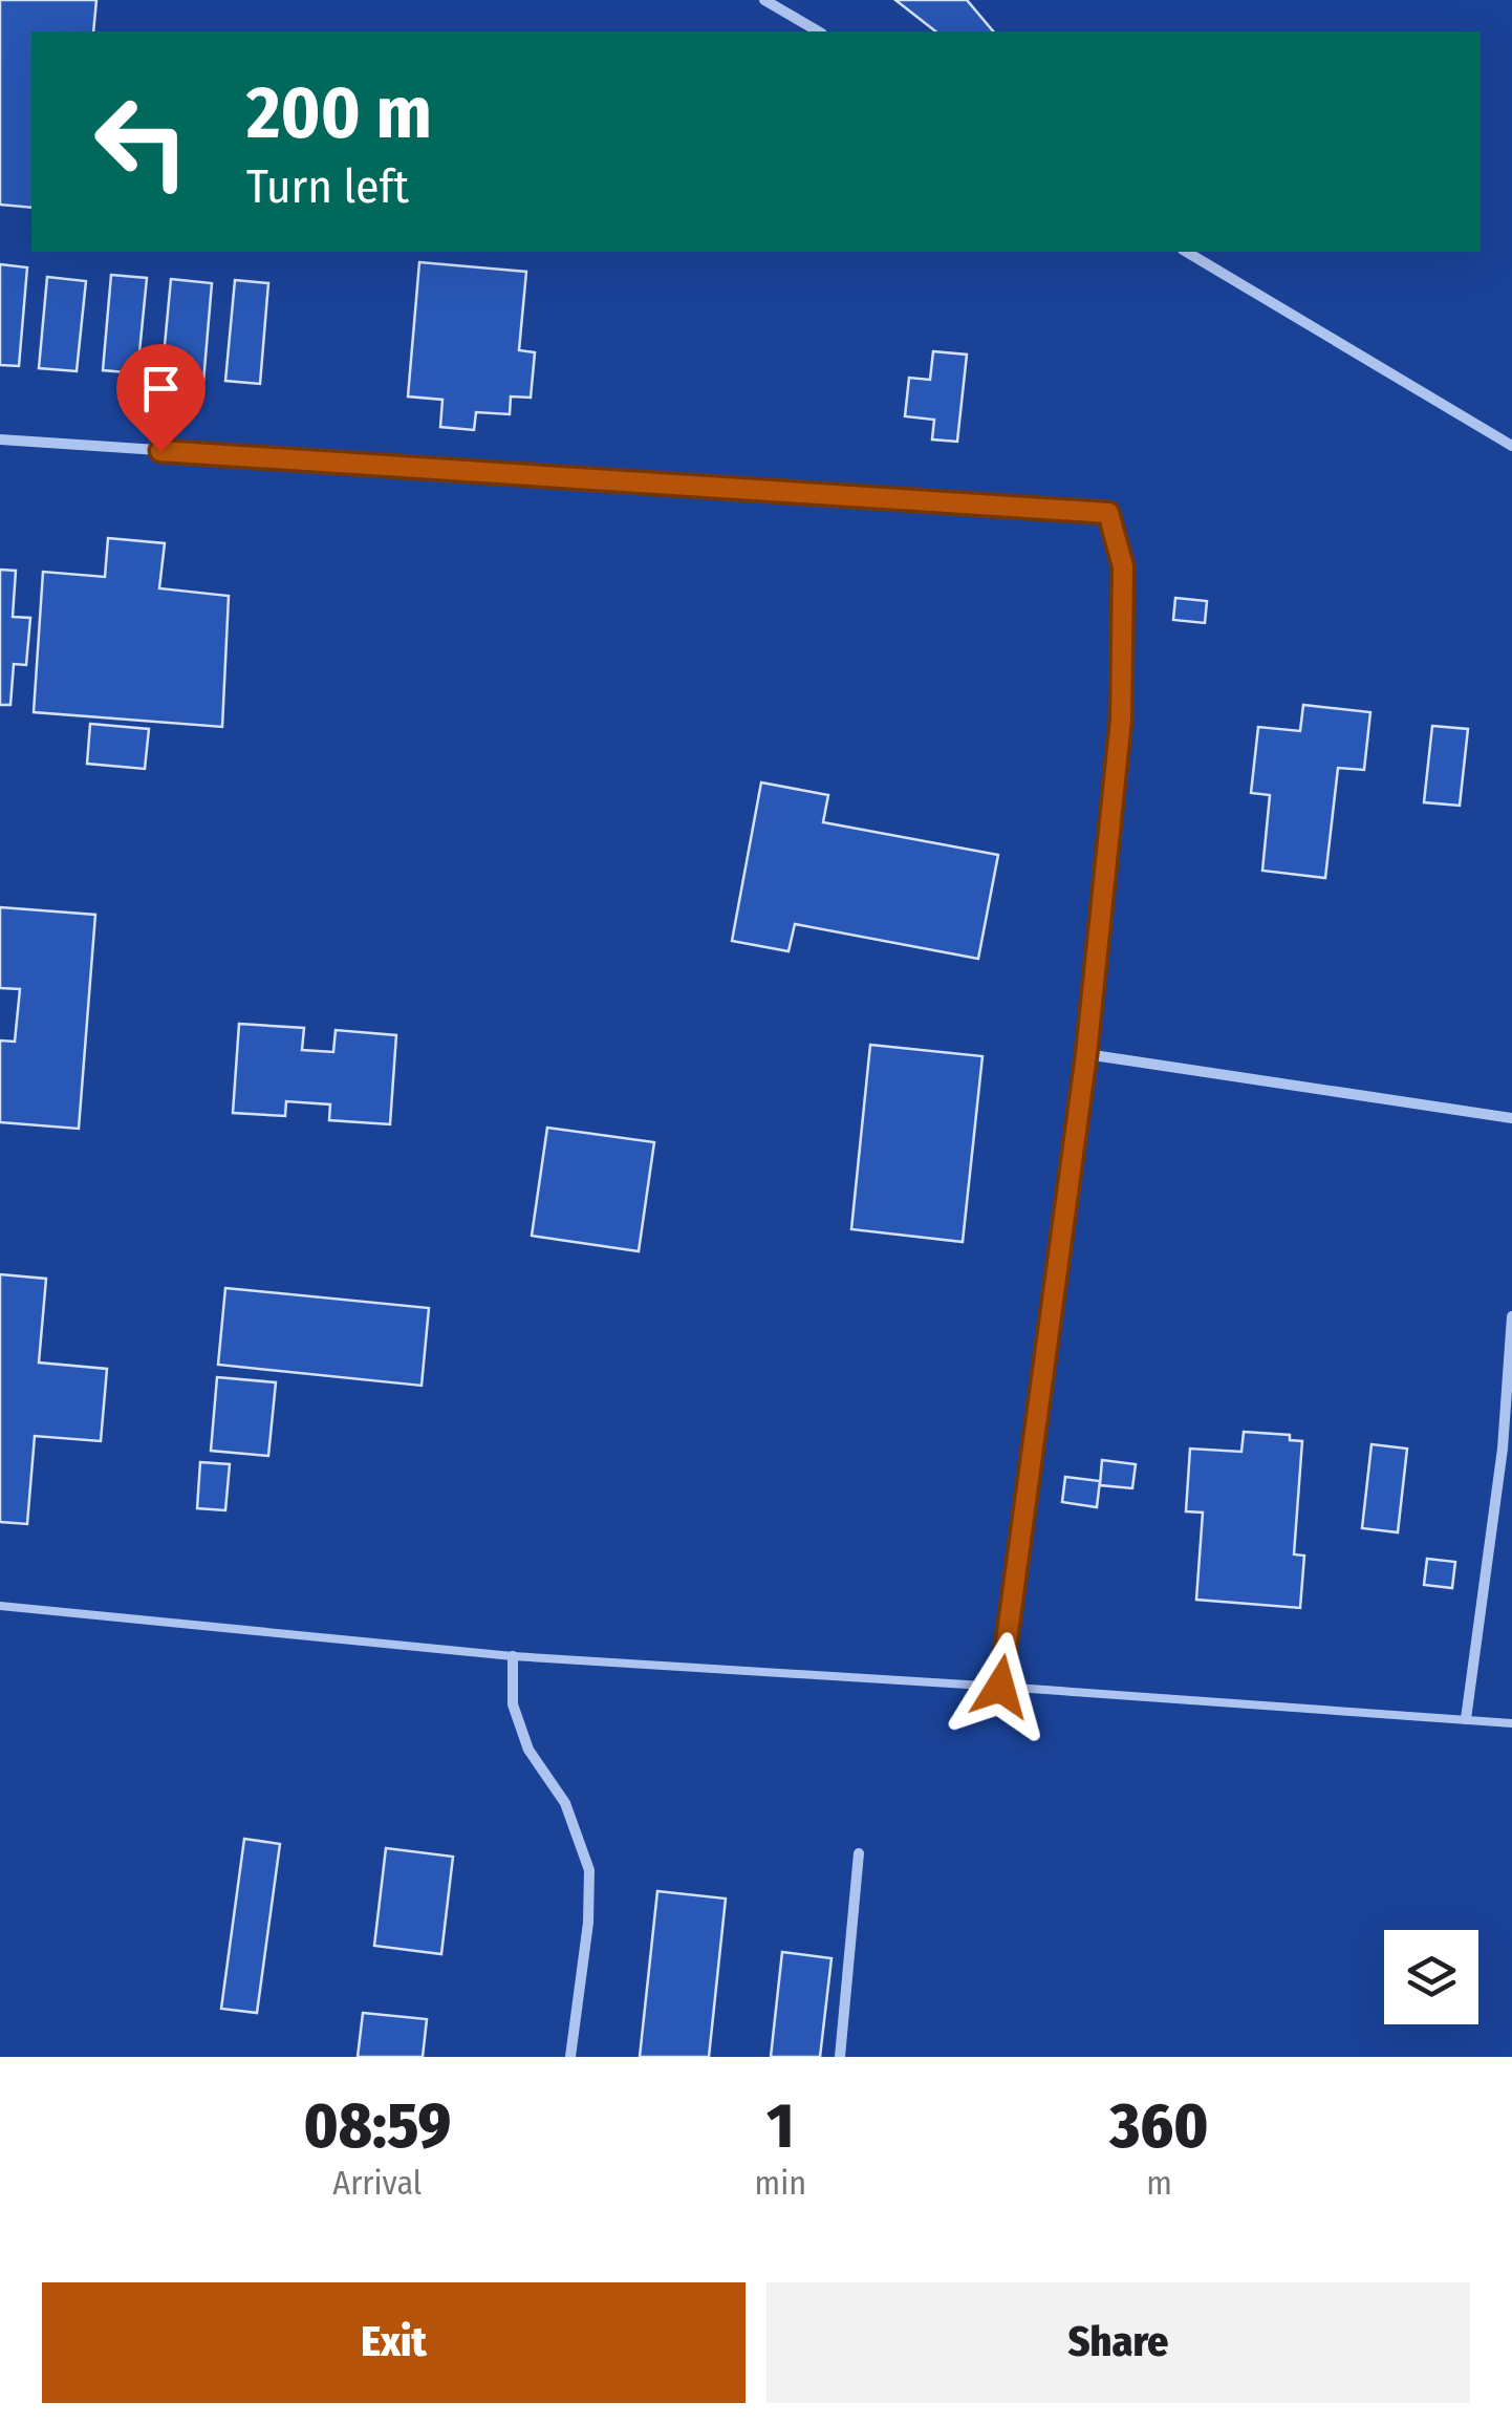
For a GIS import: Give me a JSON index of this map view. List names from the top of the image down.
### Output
{
  "page": {
    "turn": ["200 m", "Turn left"],
    "eta": [
      "08:59",
      "Arrival",
      "1",
      "min",
      "360",
      "m"
    ],
    "buttons": ["Exit", "Share"]
  }
}
